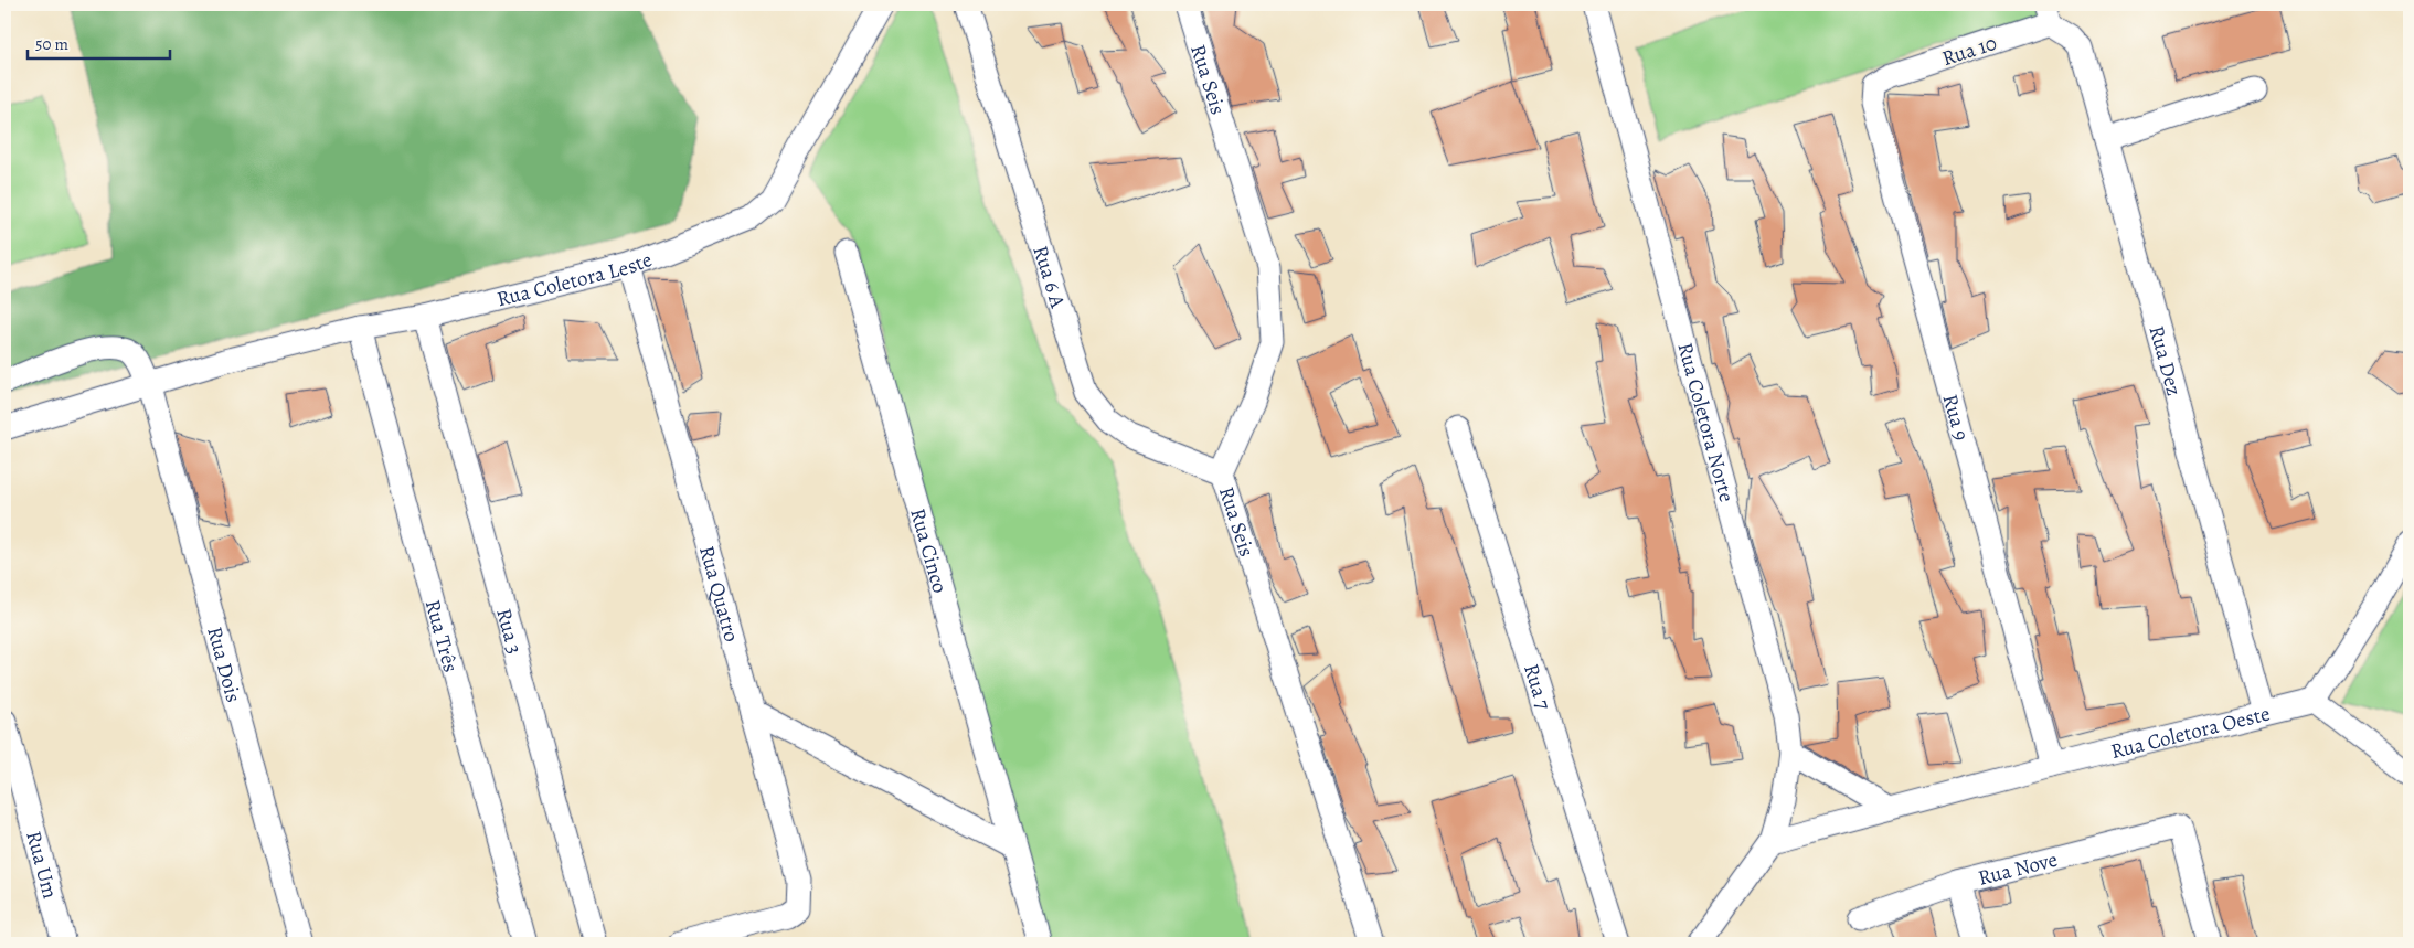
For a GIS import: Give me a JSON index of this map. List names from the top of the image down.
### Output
{
  "streets": {
    "street": [
      "Rua 10",
      "Rua Seis",
      "Rua 6 A",
      "Rua Coletora Leste",
      "Rua Dez",
      "Rua 9",
      "Rua Coletora Norte",
      "Rua Cinco",
      "Rua Quatro",
      "Rua 3",
      "Rua Três",
      "Rua Dois",
      "Rua 7",
      "Rua Coletora Oeste",
      "Rua Um",
      "Rua Nove"
    ]
  },
  "crossings": [
    ["Rua 10", "Rua Dez"],
    ["Rua 10", "Rua 9"],
    ["Rua Seis", "Rua 6 A"],
    ["Rua Coletora Leste", "Rua Quatro"],
    ["Rua Coletora Leste", "Rua 3"],
    ["Rua Coletora Leste", "Rua Três"],
    ["Rua Coletora Leste", "Rua Dois"],
    ["Rua Dez", "Rua Coletora Oeste"],
    ["Rua 9", "Rua Coletora Oeste"],
    ["Rua Coletora Norte", "Rua Coletora Oeste"]
  ],
  "scale_bar": "50 m"
}
